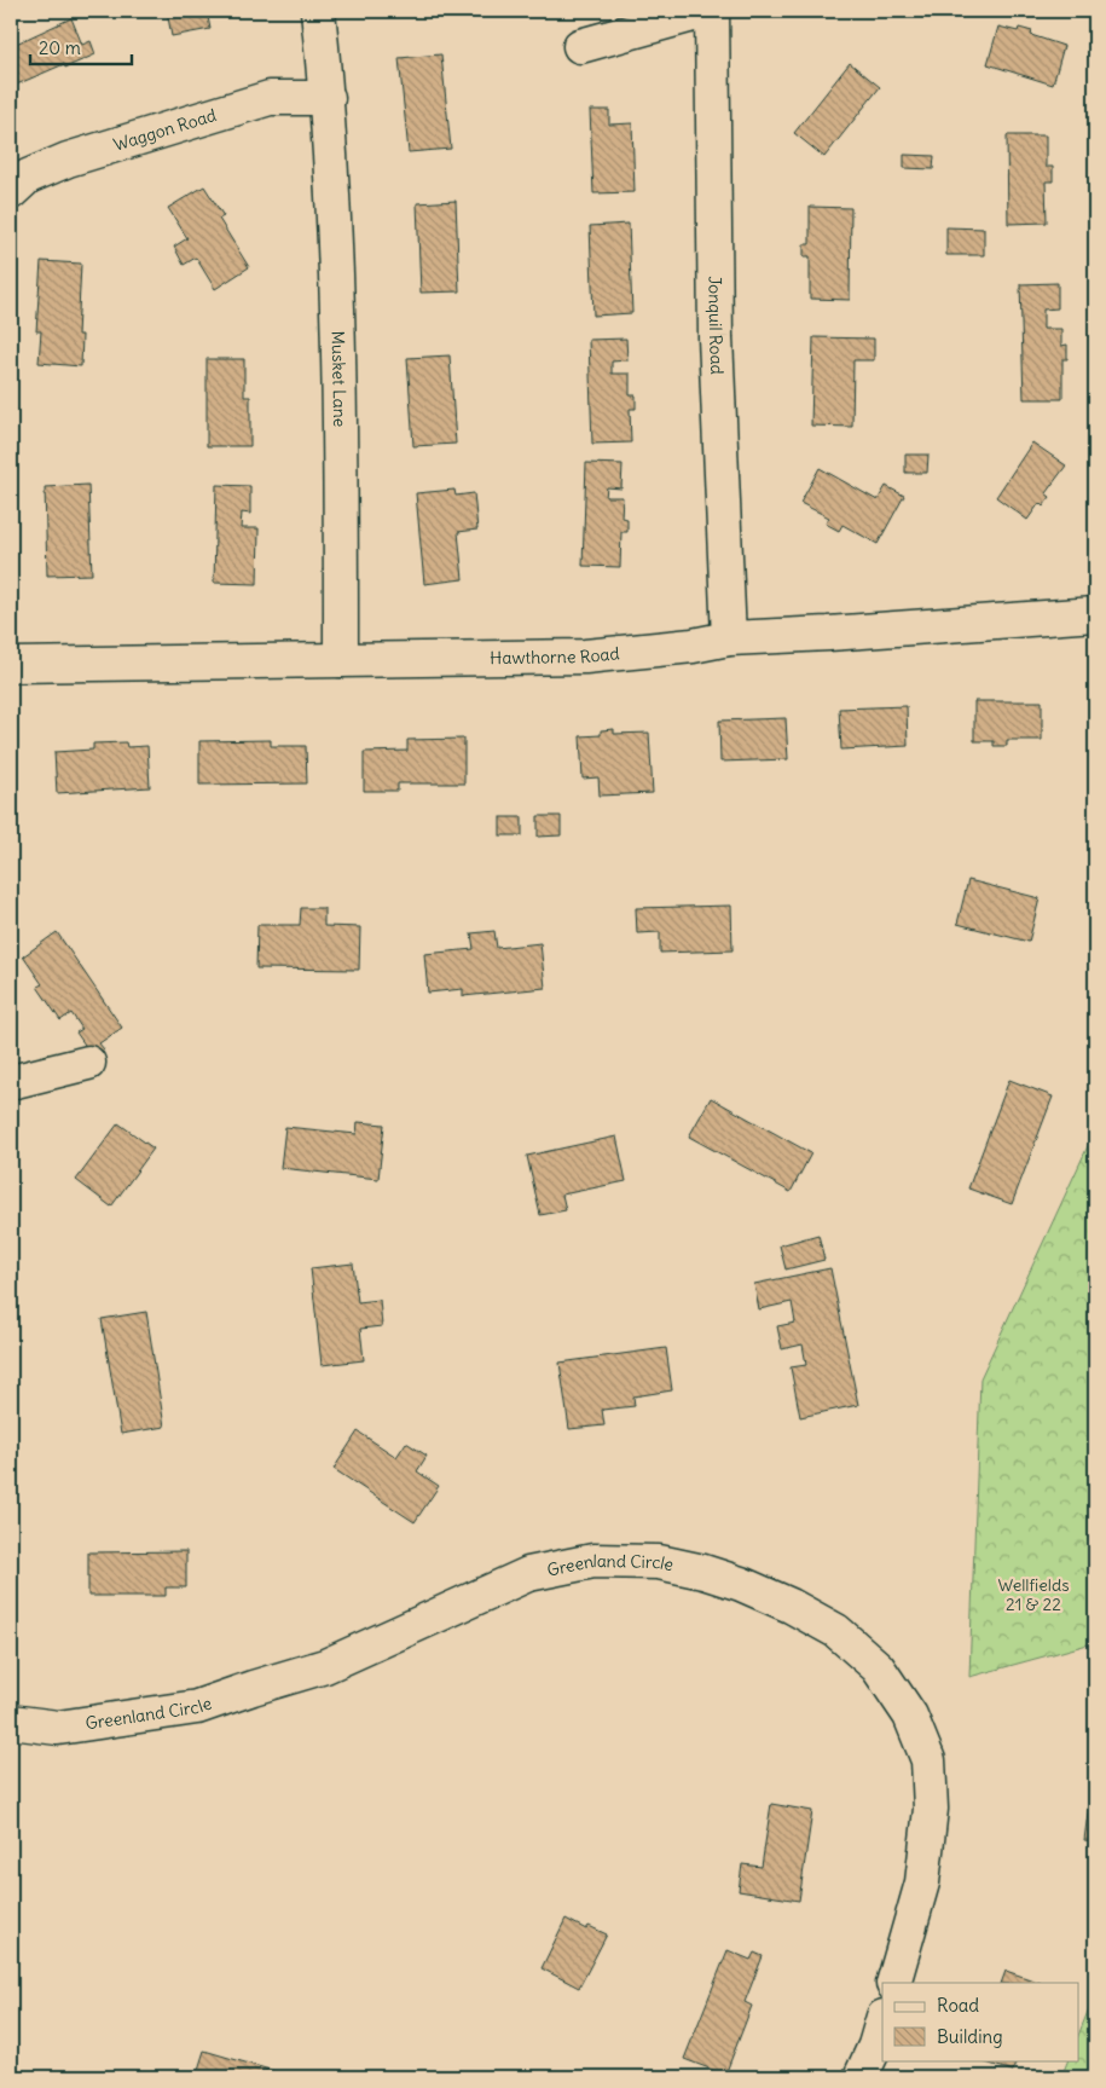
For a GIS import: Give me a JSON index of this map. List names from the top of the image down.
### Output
{
  "streets": {
    "street": [
      "Waggon Road",
      "Jonquil Road",
      "Musket Lane",
      "Hawthorne Road",
      "Greenland Circle"
    ]
  },
  "crossings": [
    ["Waggon Road", "Musket Lane"],
    ["Jonquil Road", "Hawthorne Road"],
    ["Musket Lane", "Hawthorne Road"]
  ],
  "parks": ["Wellfields 21 & 22"],
  "legend": ["Road", "Building"],
  "scale_bar": "20 m"
}
